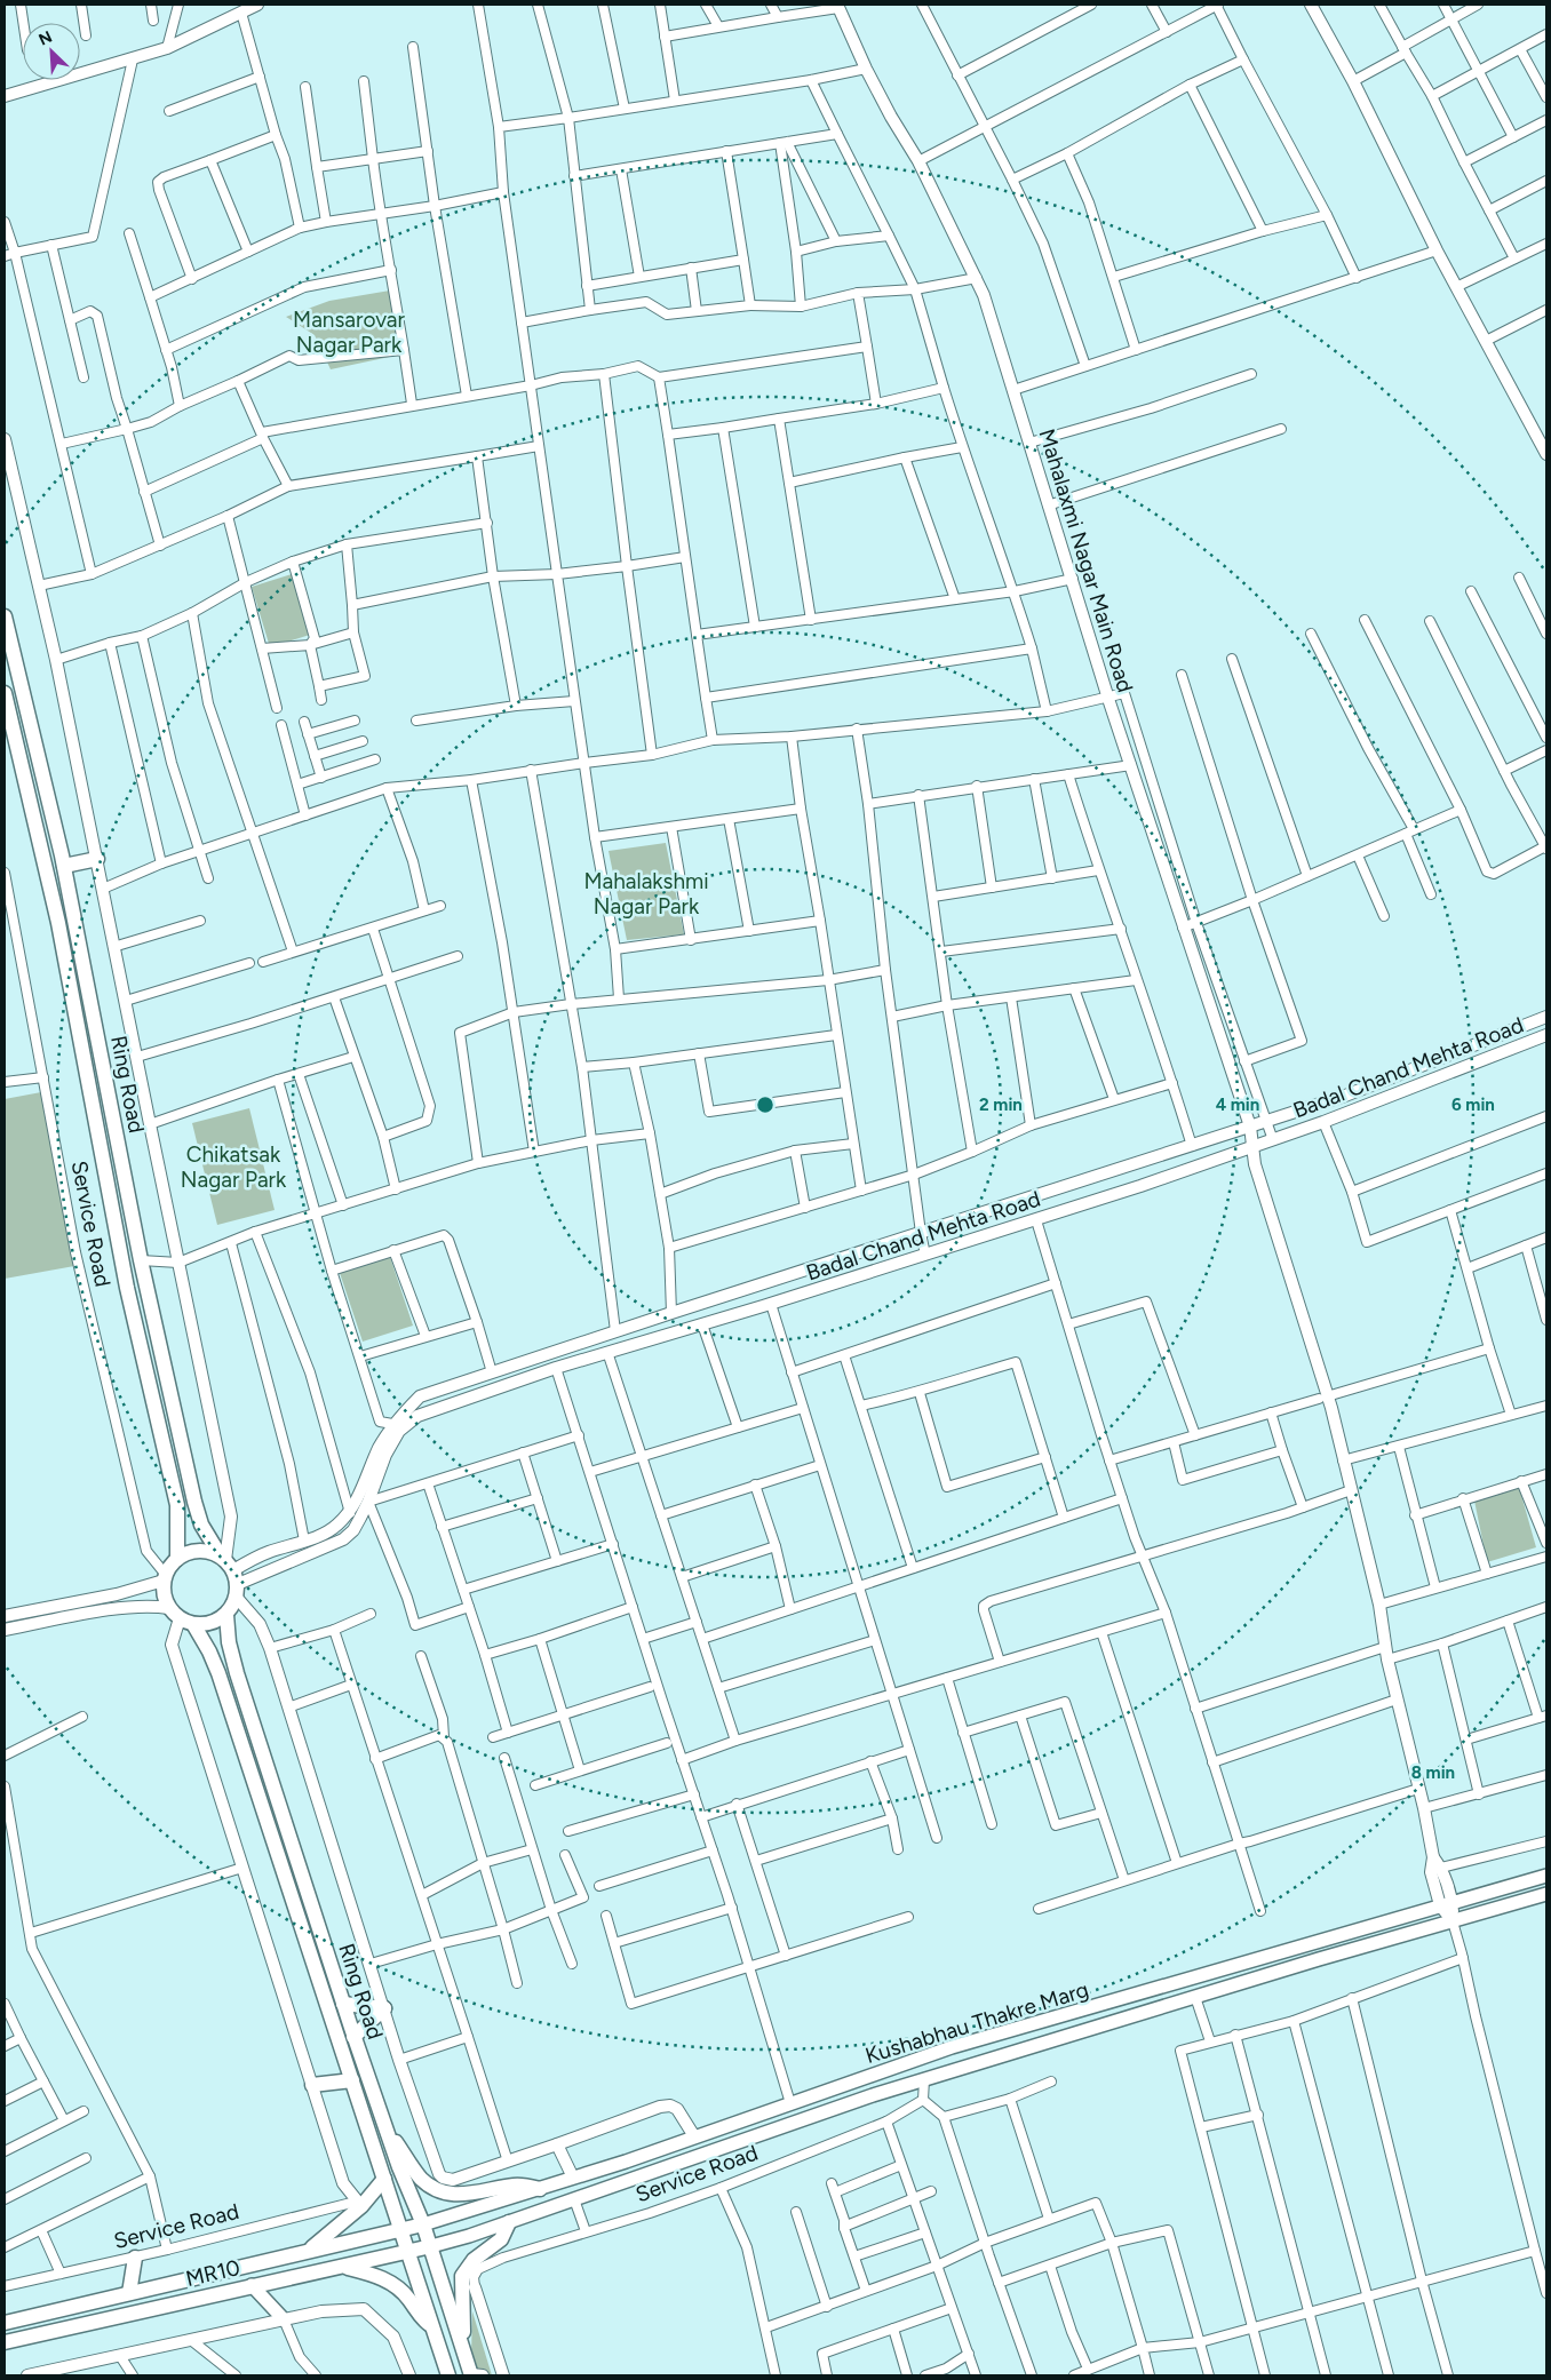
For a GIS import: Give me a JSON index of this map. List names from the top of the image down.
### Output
{
  "streets": {
    "main road": ["Ring Road", "Kushabhau Thakre Marg", "MR10"],
    "street": ["Mahalaxmi Nagar Main Road", "Badal Chand Mehta Road", "Service Road"]
  },
  "crossings": [
    ["Mahalaxmi Nagar Main Road", "Badal Chand Mehta Road"],
    ["Mahalaxmi Nagar Main Road", "Kushabhau Thakre Marg"],
    ["Badal Chand Mehta Road", "Ring Road"],
    ["Badal Chand Mehta Road", "Service Road"],
    ["Ring Road", "Service Road"],
    ["Ring Road", "Kushabhau Thakre Marg"],
    ["Ring Road", "MR10"],
    ["Kushabhau Thakre Marg", "MR10"]
  ],
  "parks": ["Mansarovar Nagar Park", "Mahalakshmi Nagar Park", "Chikatsak Nagar Park"],
  "north": "top left",
  "rings": [
    "2 min",
    "4 min",
    "6 min",
    "8 min"
  ]
}
